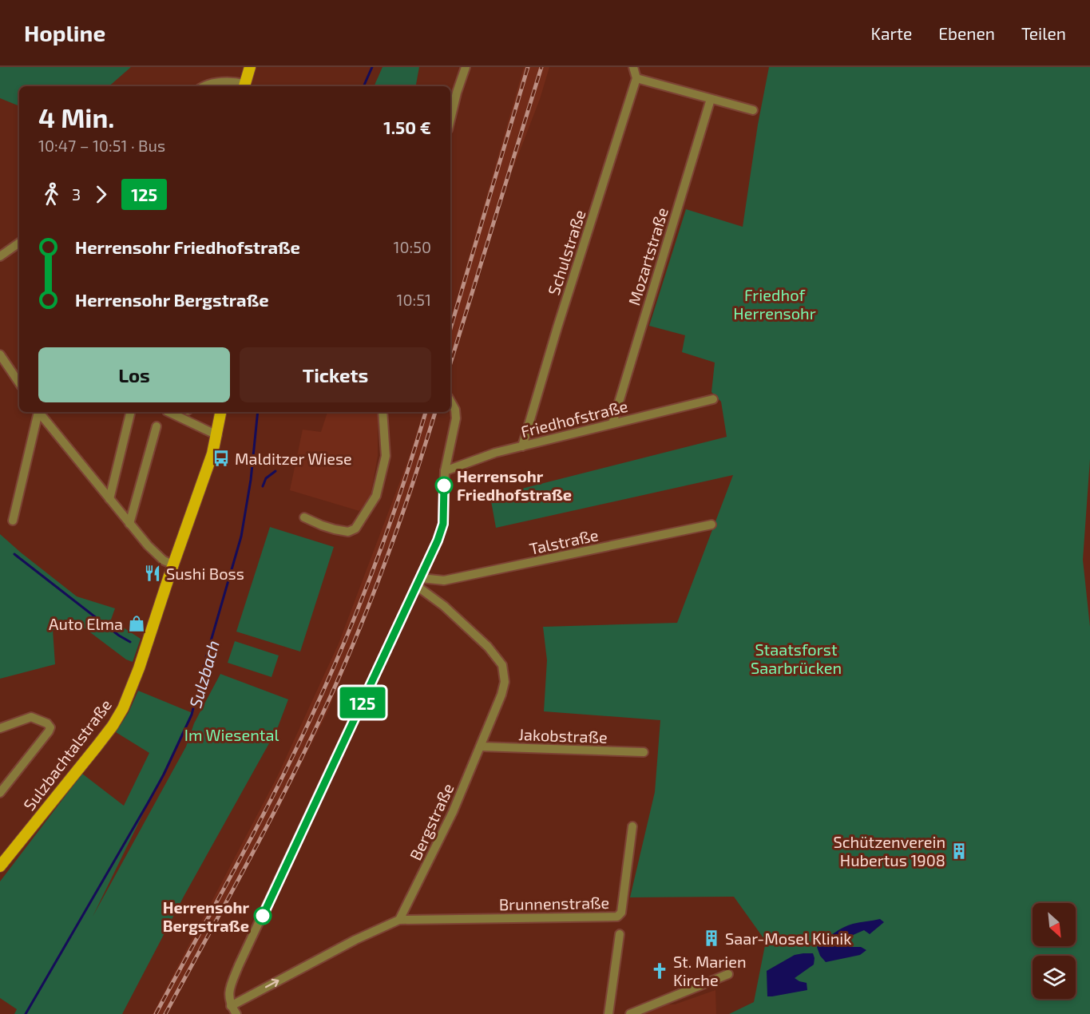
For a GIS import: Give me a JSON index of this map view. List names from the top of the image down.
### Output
{
  "streets": {
    "main road": ["Sulzbachtalstraße"],
    "street": [
      "Schulstraße",
      "Mozartstraße",
      "Friedhofstraße",
      "Talstraße",
      "Jakobstraße",
      "Bergstraße",
      "Brunnenstraße"
    ]
  },
  "crossings": [
    ["Schulstraße", "Friedhofstraße"],
    ["Mozartstraße", "Friedhofstraße"],
    ["Talstraße", "Bergstraße"],
    ["Jakobstraße", "Bergstraße"],
    ["Bergstraße", "Brunnenstraße"]
  ],
  "water": ["Sulzbach"],
  "parks": ["Friedhof Herrensohr", "Staatsforst Saarbrücken", "Im Wiesental"],
  "places": {
    "bus stop": ["Malditzer Wiese"],
    "other": ["Herrensohr Friedhofstraße", "Herrensohr Bergstraße"],
    "restaurant": ["Sushi Boss"],
    "shop": ["Auto Elma"],
    "building": ["Schützenverein Hubertus 1908", "Saar-Mosel Klinik"],
    "church": ["St. Marien Kirche"]
  },
  "lines": ["bus line 125"],
  "north": "bottom right",
  "page": {
    "header": "Hopline",
    "nav": ["Karte", "Ebenen", "Teilen"],
    "on_map": "125",
    "heading": ["4 Min.", "10:47 – 10:51 · Bus", "1.50 €"],
    "legs": ["3", "125"],
    "list": [
      {
        "name": "Herrensohr Friedhofstraße",
        "value": "10:50"
      },
      {
        "name": "Herrensohr Bergstraße",
        "value": "10:51"
      }
    ],
    "buttons": ["Los", "Tickets"]
  }
}
